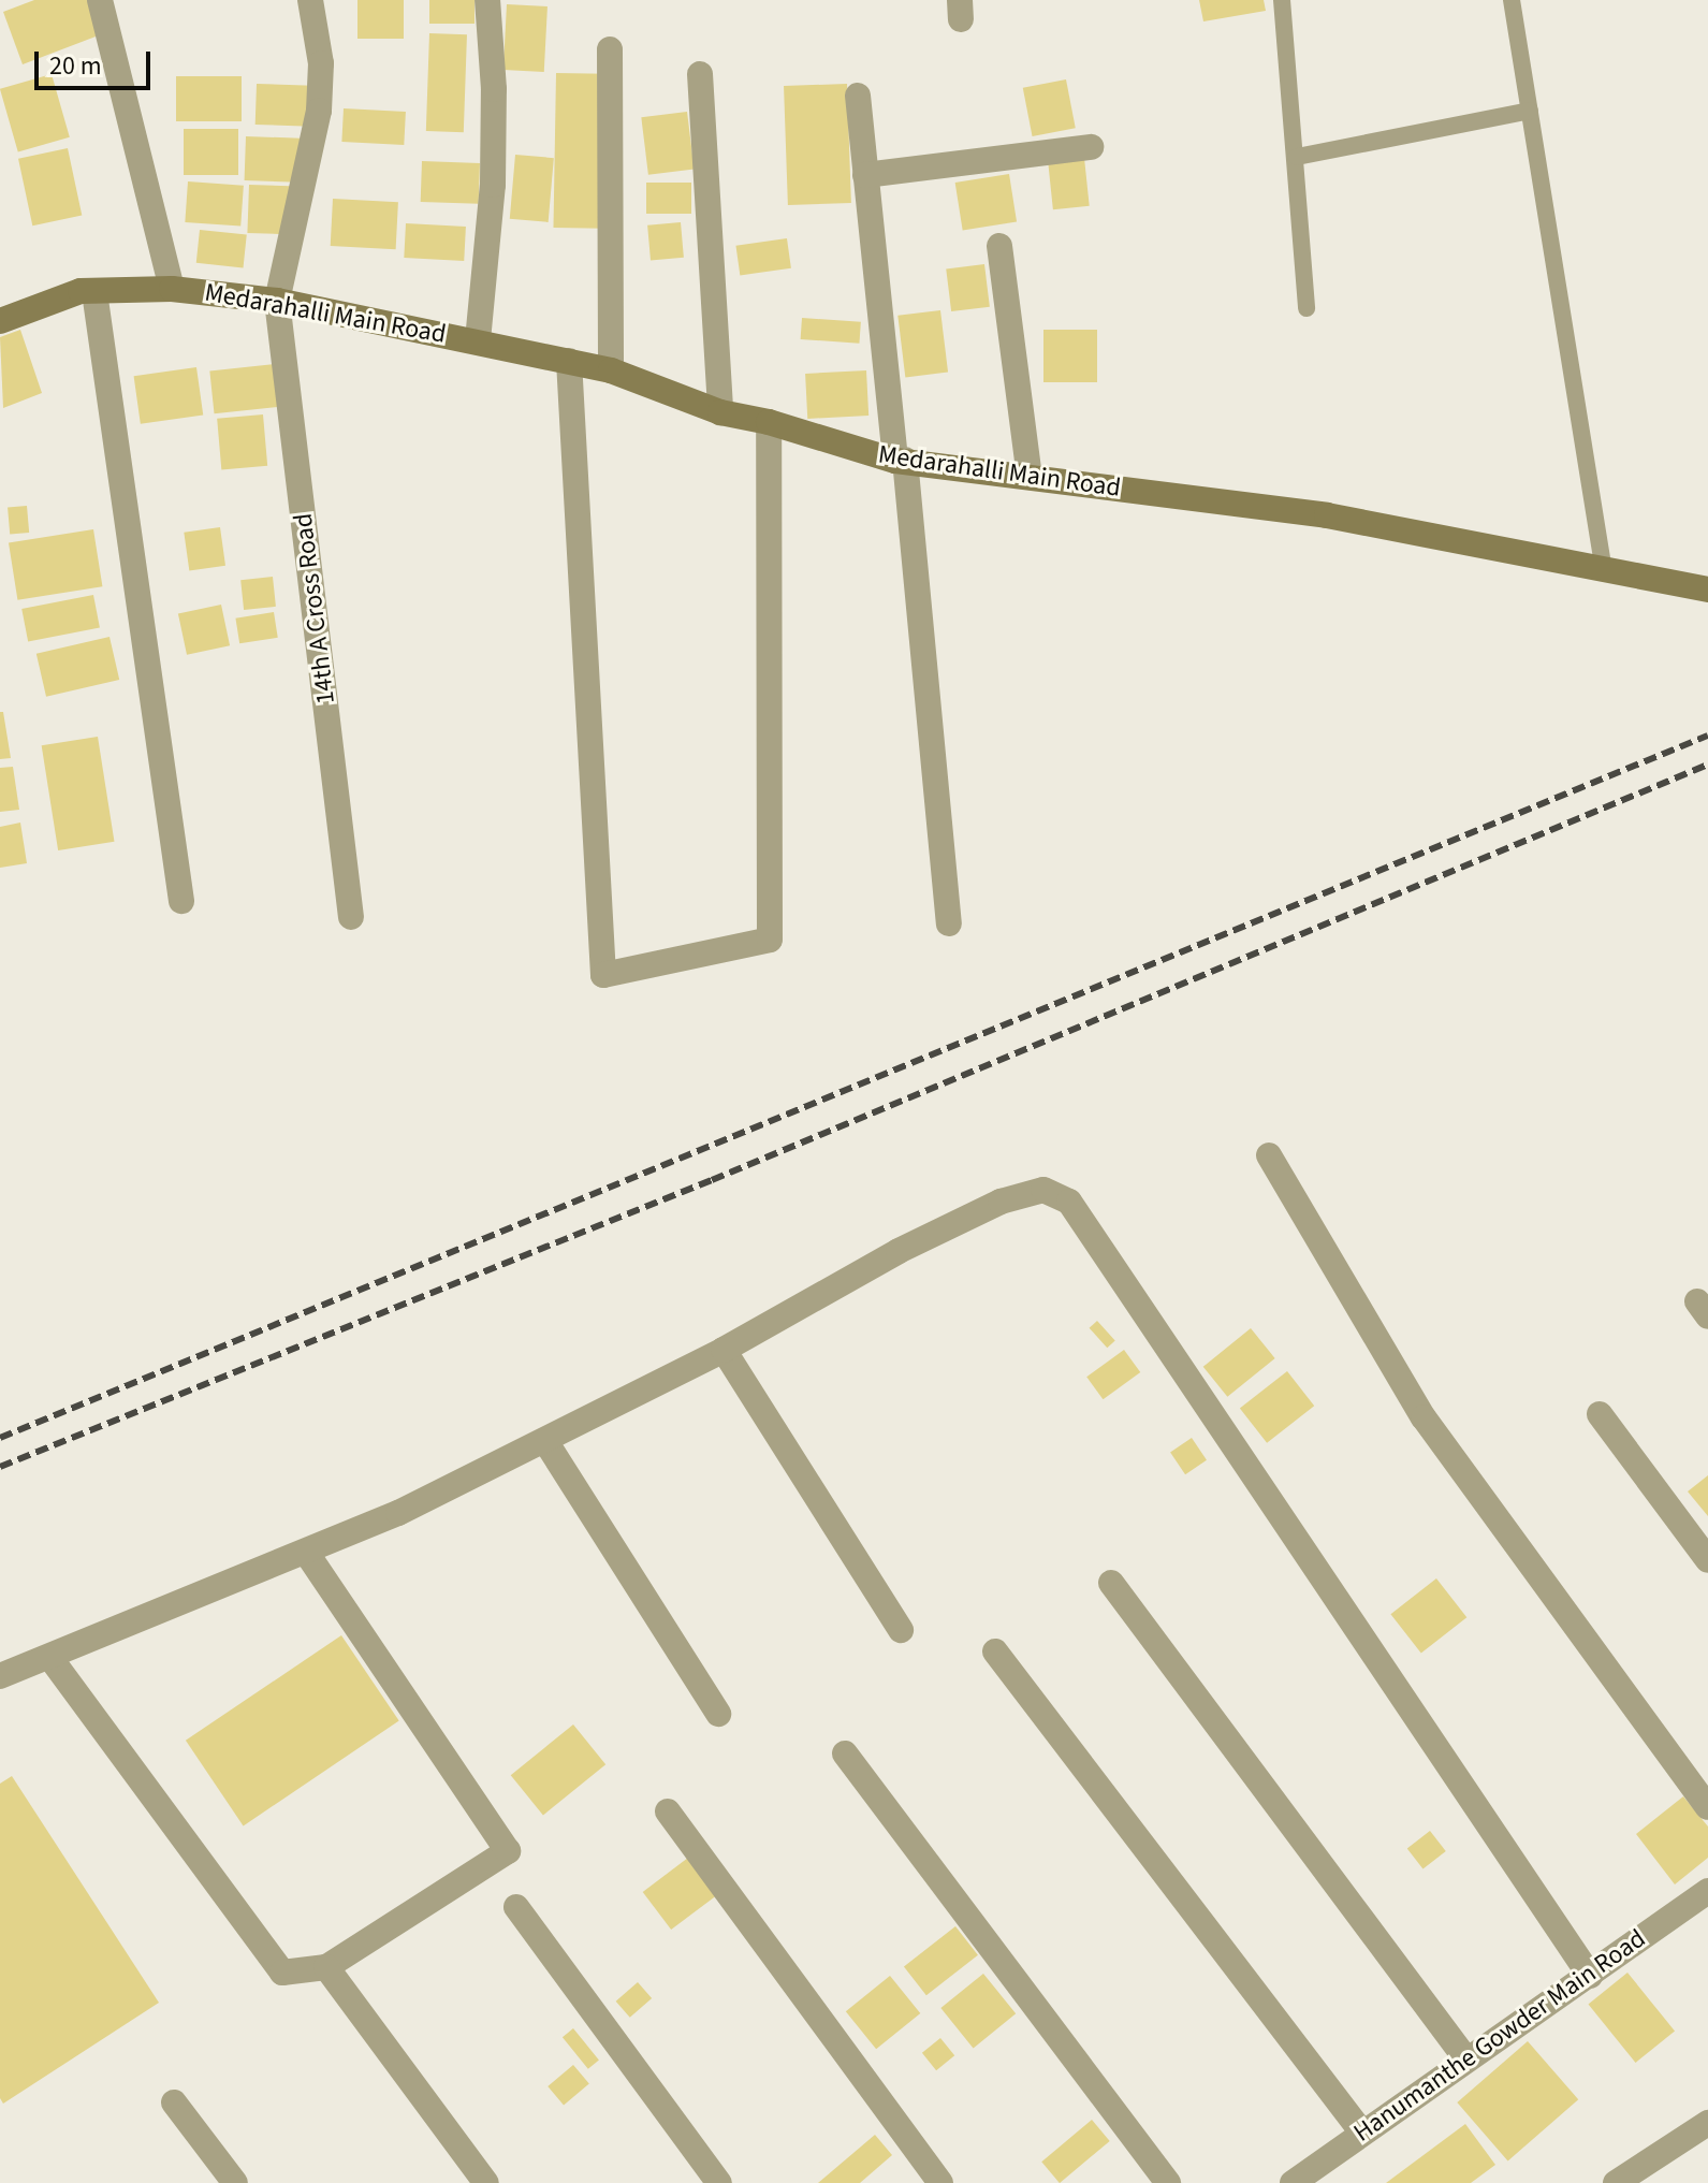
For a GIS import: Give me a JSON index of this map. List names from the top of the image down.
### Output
{
  "streets": {
    "street": ["Medarahalli Main Road", "14th A Cross Road", "Hanumanthe Gowder Main Road"]
  },
  "crossings": [
    ["Medarahalli Main Road", "14th A Cross Road"]
  ],
  "scale_bar": "20 m"
}
